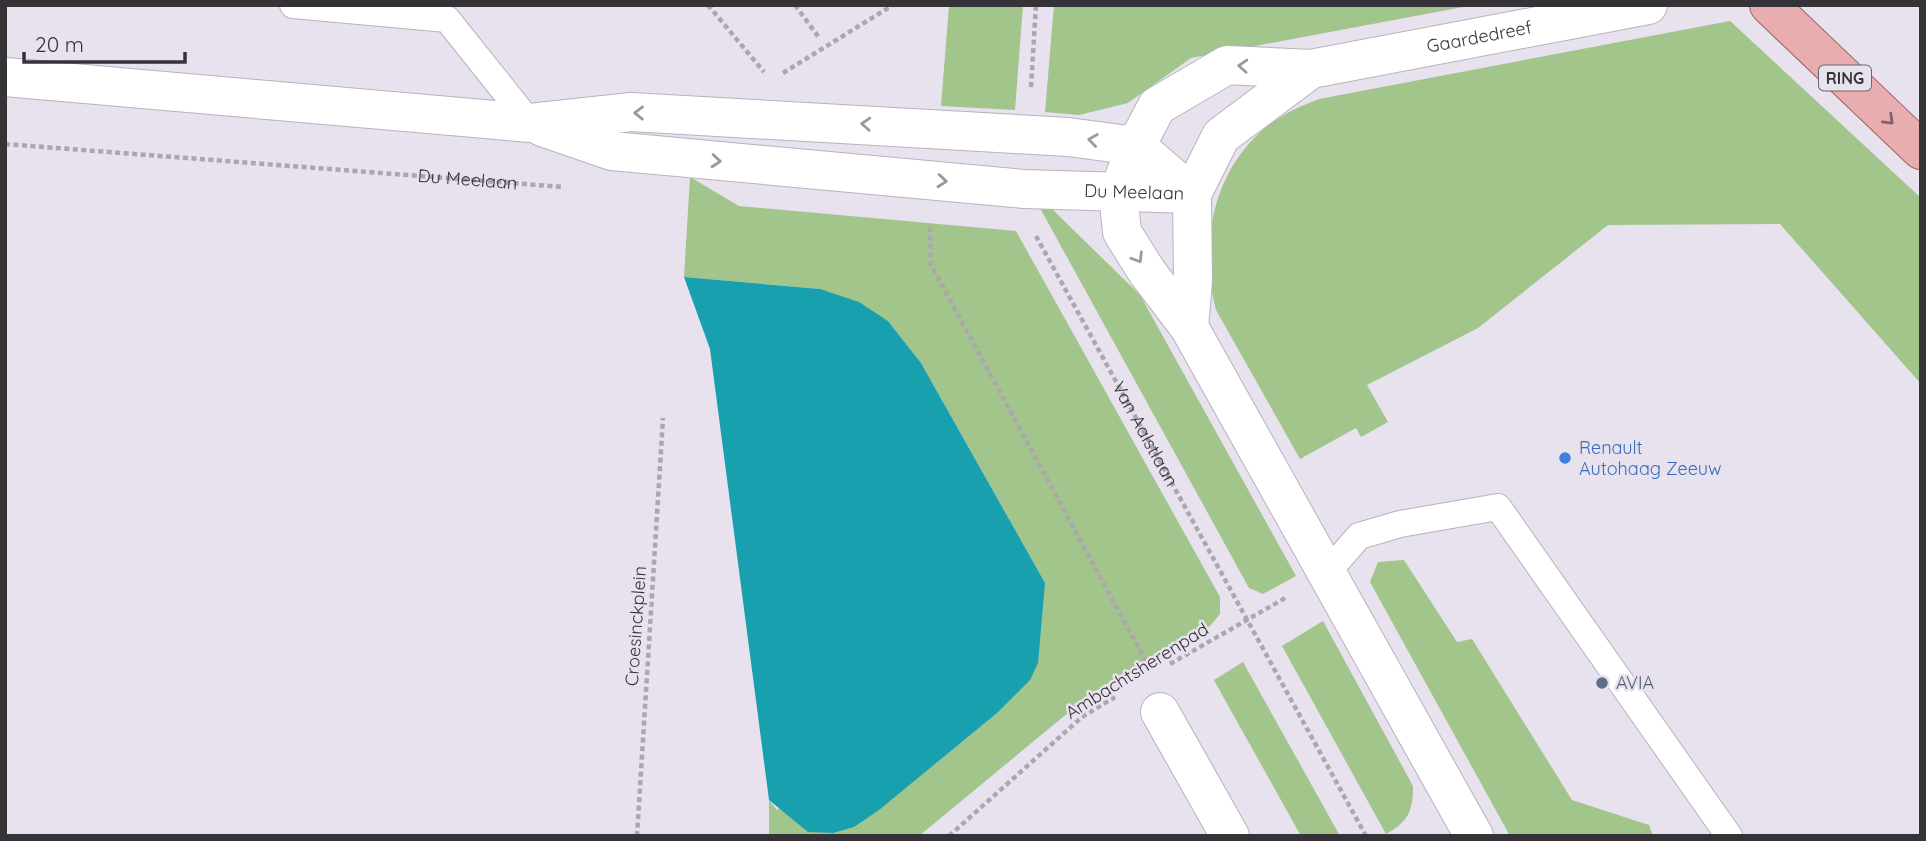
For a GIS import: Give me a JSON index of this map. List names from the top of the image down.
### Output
{
  "streets": {
    "main road": ["RING"],
    "street": ["Gaardedreef", "Du Meelaan"],
    "path": ["Van Aalstlaan", "Croesinckplein", "Ambachtsherenpad"]
  },
  "crossings": [
    ["Gaardedreef", "Du Meelaan"],
    ["Du Meelaan", "Van Aalstlaan"],
    ["Van Aalstlaan", "Ambachtsherenpad"]
  ],
  "places": ["Renault Autohaag Zeeuw", "AVIA"],
  "scale_bar": "20 m"
}
